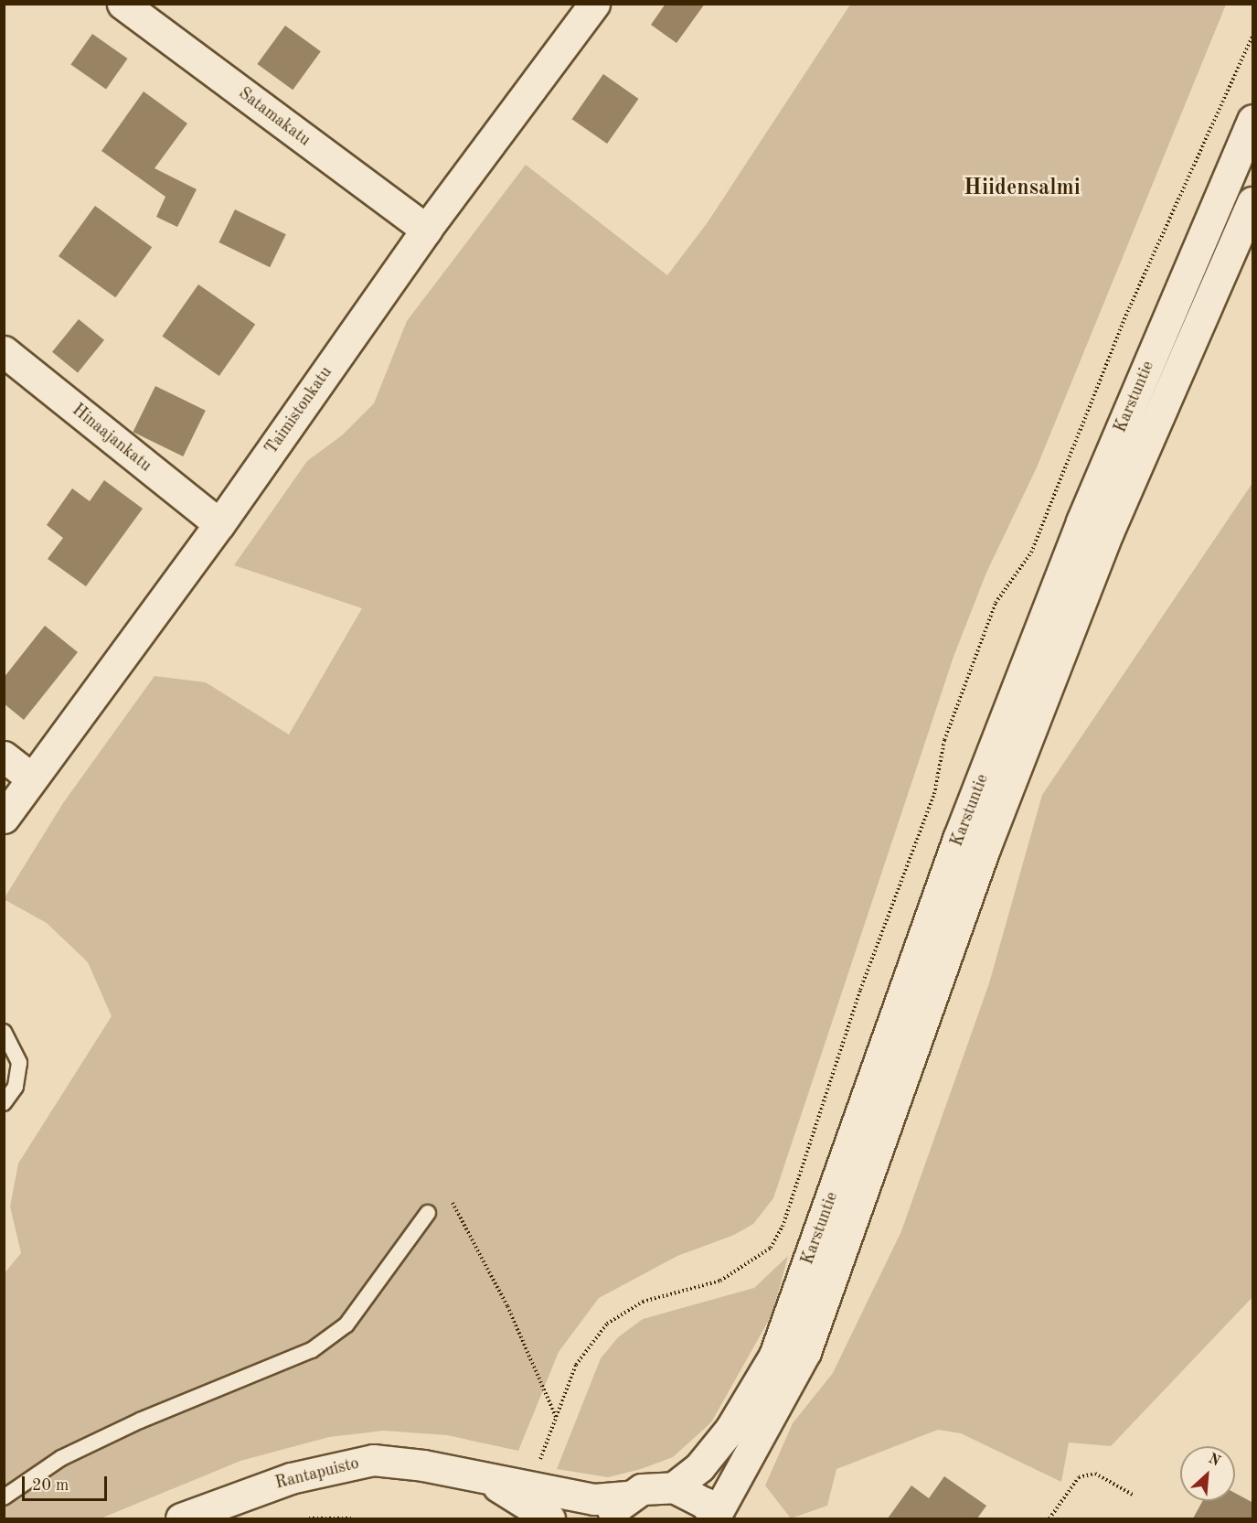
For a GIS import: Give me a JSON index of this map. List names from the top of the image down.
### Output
{
  "streets": {
    "main road": [
      "Satamakatu",
      "Karstuntie",
      "Taimistonkatu",
      "Hinaajankatu",
      "Rantapuisto"
    ]
  },
  "crossings": [
    ["Satamakatu", "Taimistonkatu"],
    ["Taimistonkatu", "Hinaajankatu"]
  ],
  "districts": ["Hiidensalmi"],
  "scale_bar": "20 m",
  "north": "top right"
}
